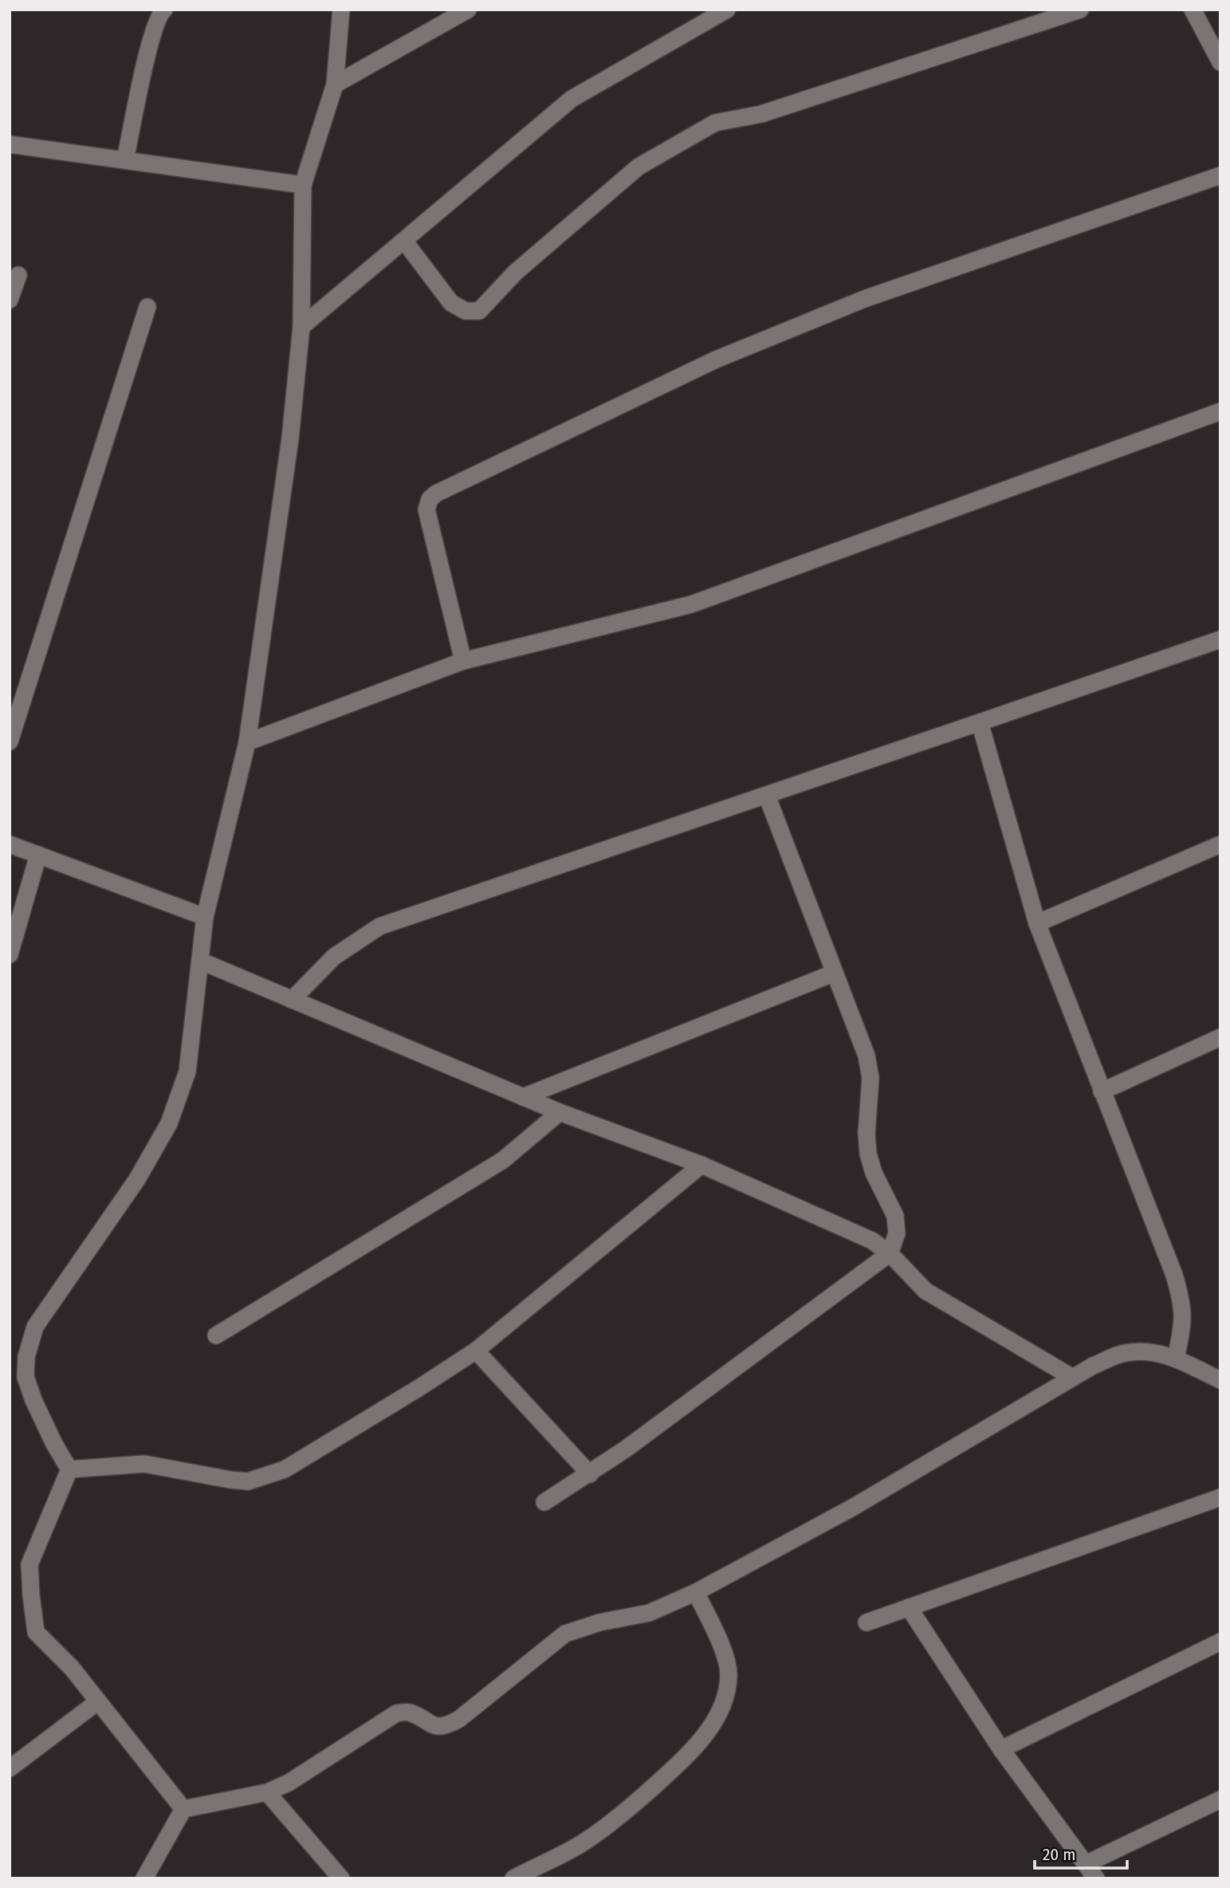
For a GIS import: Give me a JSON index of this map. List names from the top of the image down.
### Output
{
  "scale_bar": "20 m"
}
